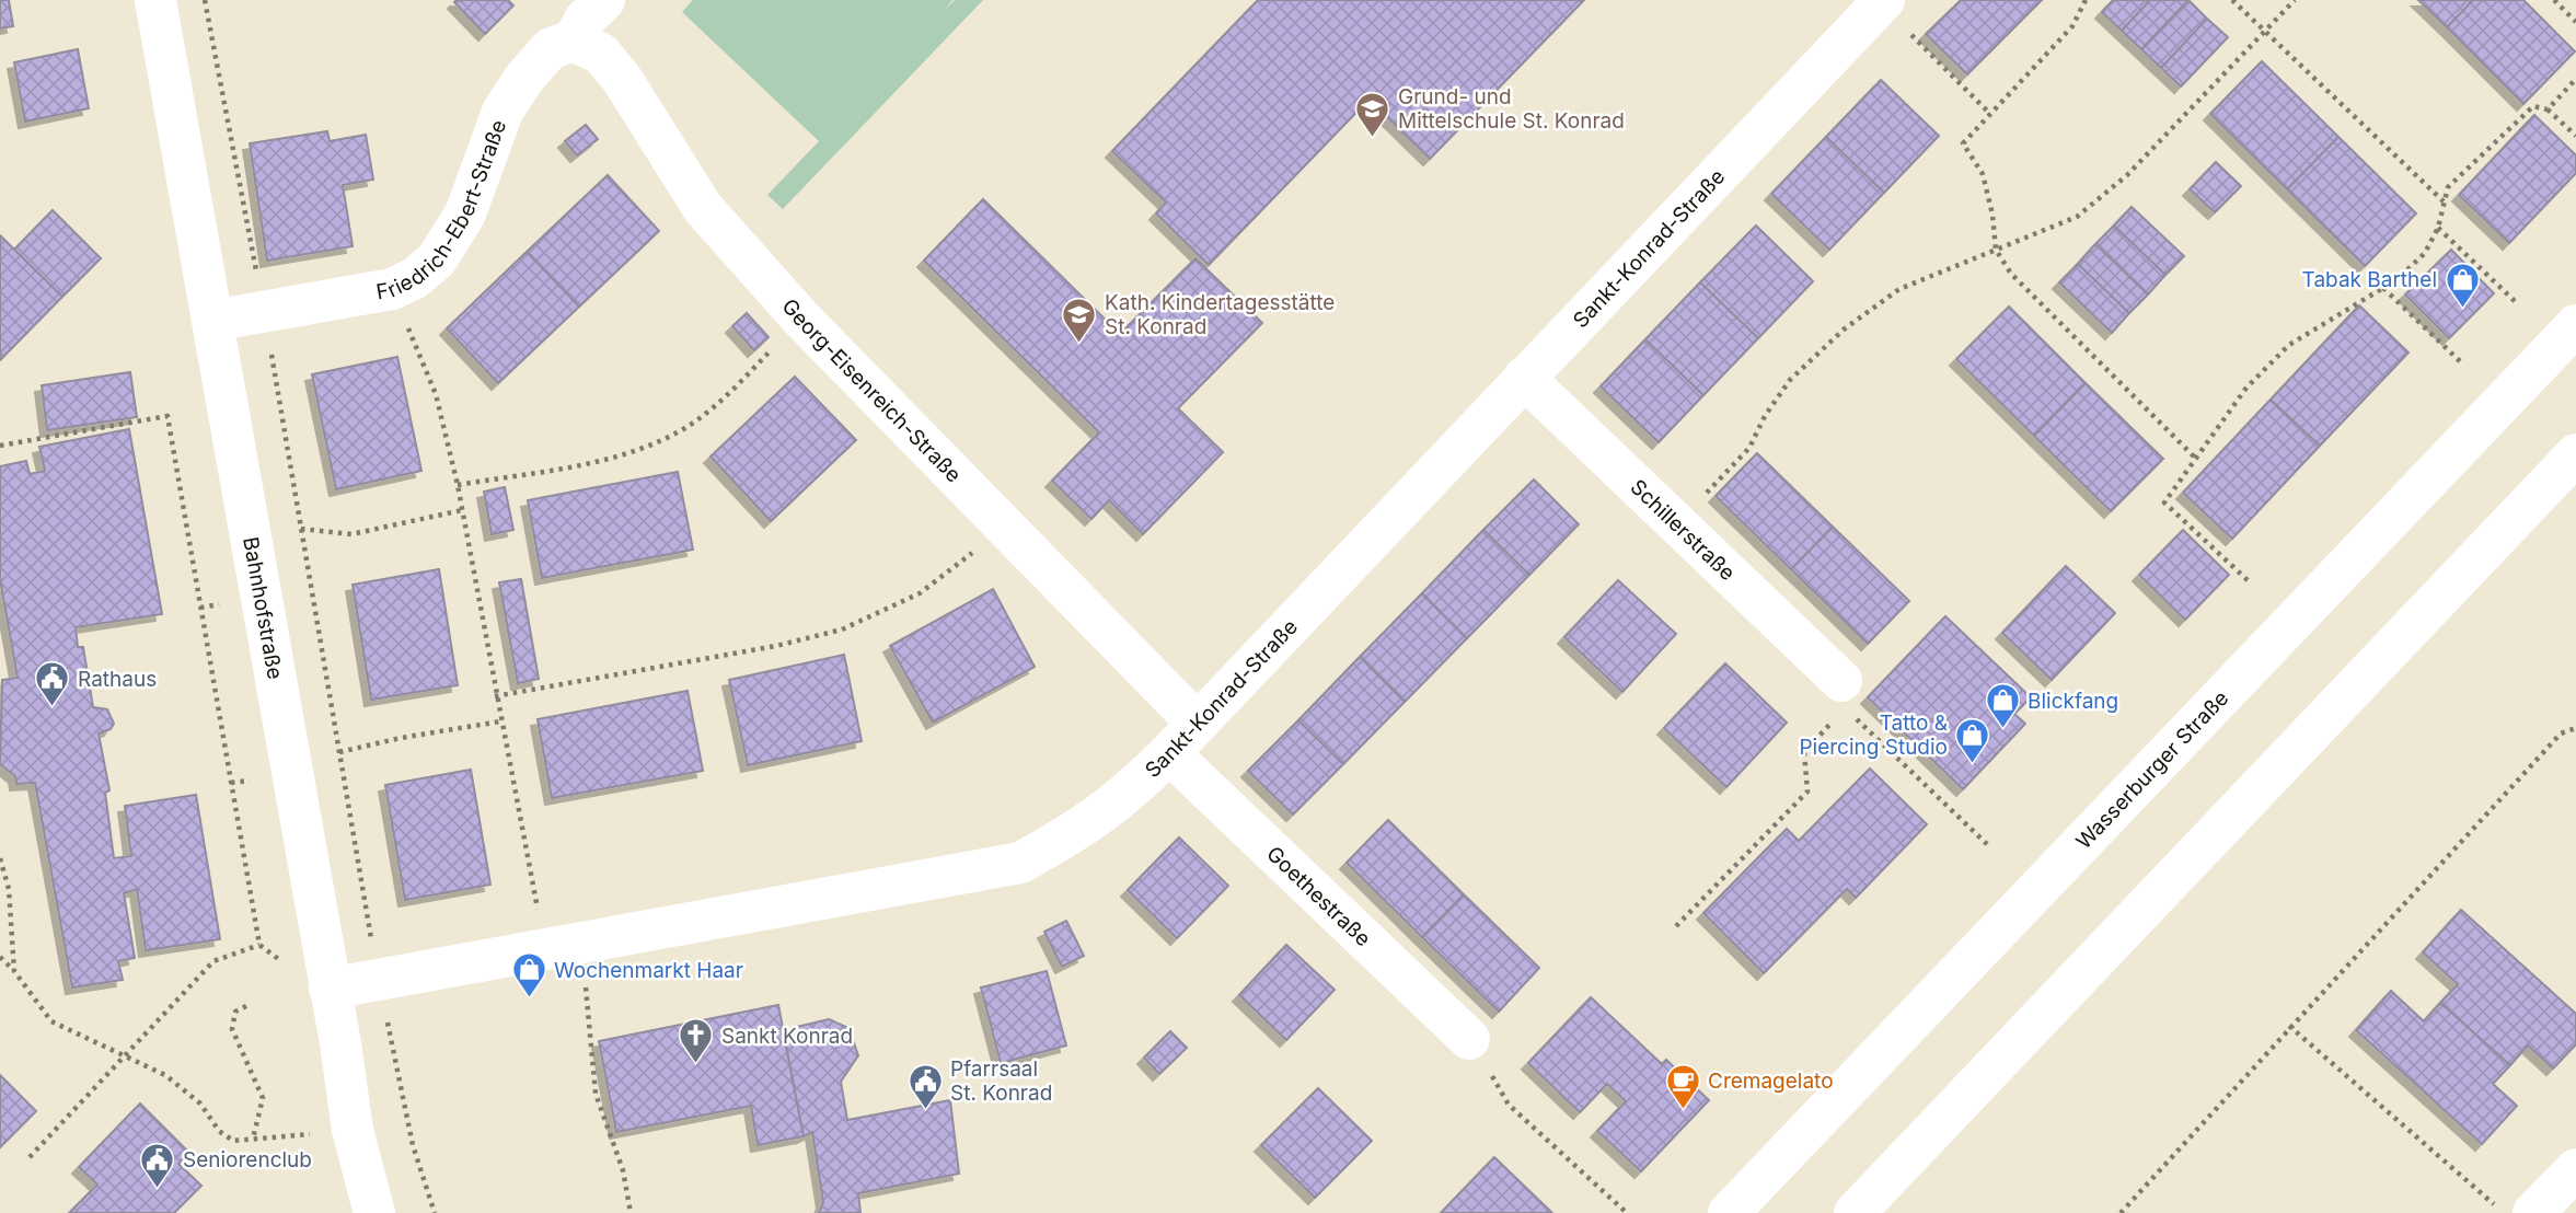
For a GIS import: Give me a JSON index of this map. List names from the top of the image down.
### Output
{
  "streets": {
    "street": [
      "Friedrich-Ebert-Straße",
      "Sankt-Konrad-Straße",
      "Georg-Eisenreich-Straße",
      "Schillerstraße",
      "Bahnhofstraße",
      "Wasserburger Straße",
      "Goethestraße"
    ]
  },
  "crossings": [
    ["Friedrich-Ebert-Straße", "Georg-Eisenreich-Straße"],
    ["Friedrich-Ebert-Straße", "Bahnhofstraße"],
    ["Sankt-Konrad-Straße", "Georg-Eisenreich-Straße"],
    ["Sankt-Konrad-Straße", "Schillerstraße"],
    ["Sankt-Konrad-Straße", "Bahnhofstraße"],
    ["Sankt-Konrad-Straße", "Goethestraße"]
  ],
  "places": {
    "school or university": ["Grund- und Mittelschule St. Konrad", "Kath. Kindertagesstätte St. Konrad"],
    "shop": [
      "Tabak Barthel",
      "Blickfang",
      "Tatto & Piercing Studio",
      "Wochenmarkt Haar"
    ],
    "public building": ["Rathaus", "Pfarrsaal St. Konrad", "Seniorenclub"],
    "church": ["Sankt Konrad"],
    "cafe": ["Cremagelato"]
  }
}
